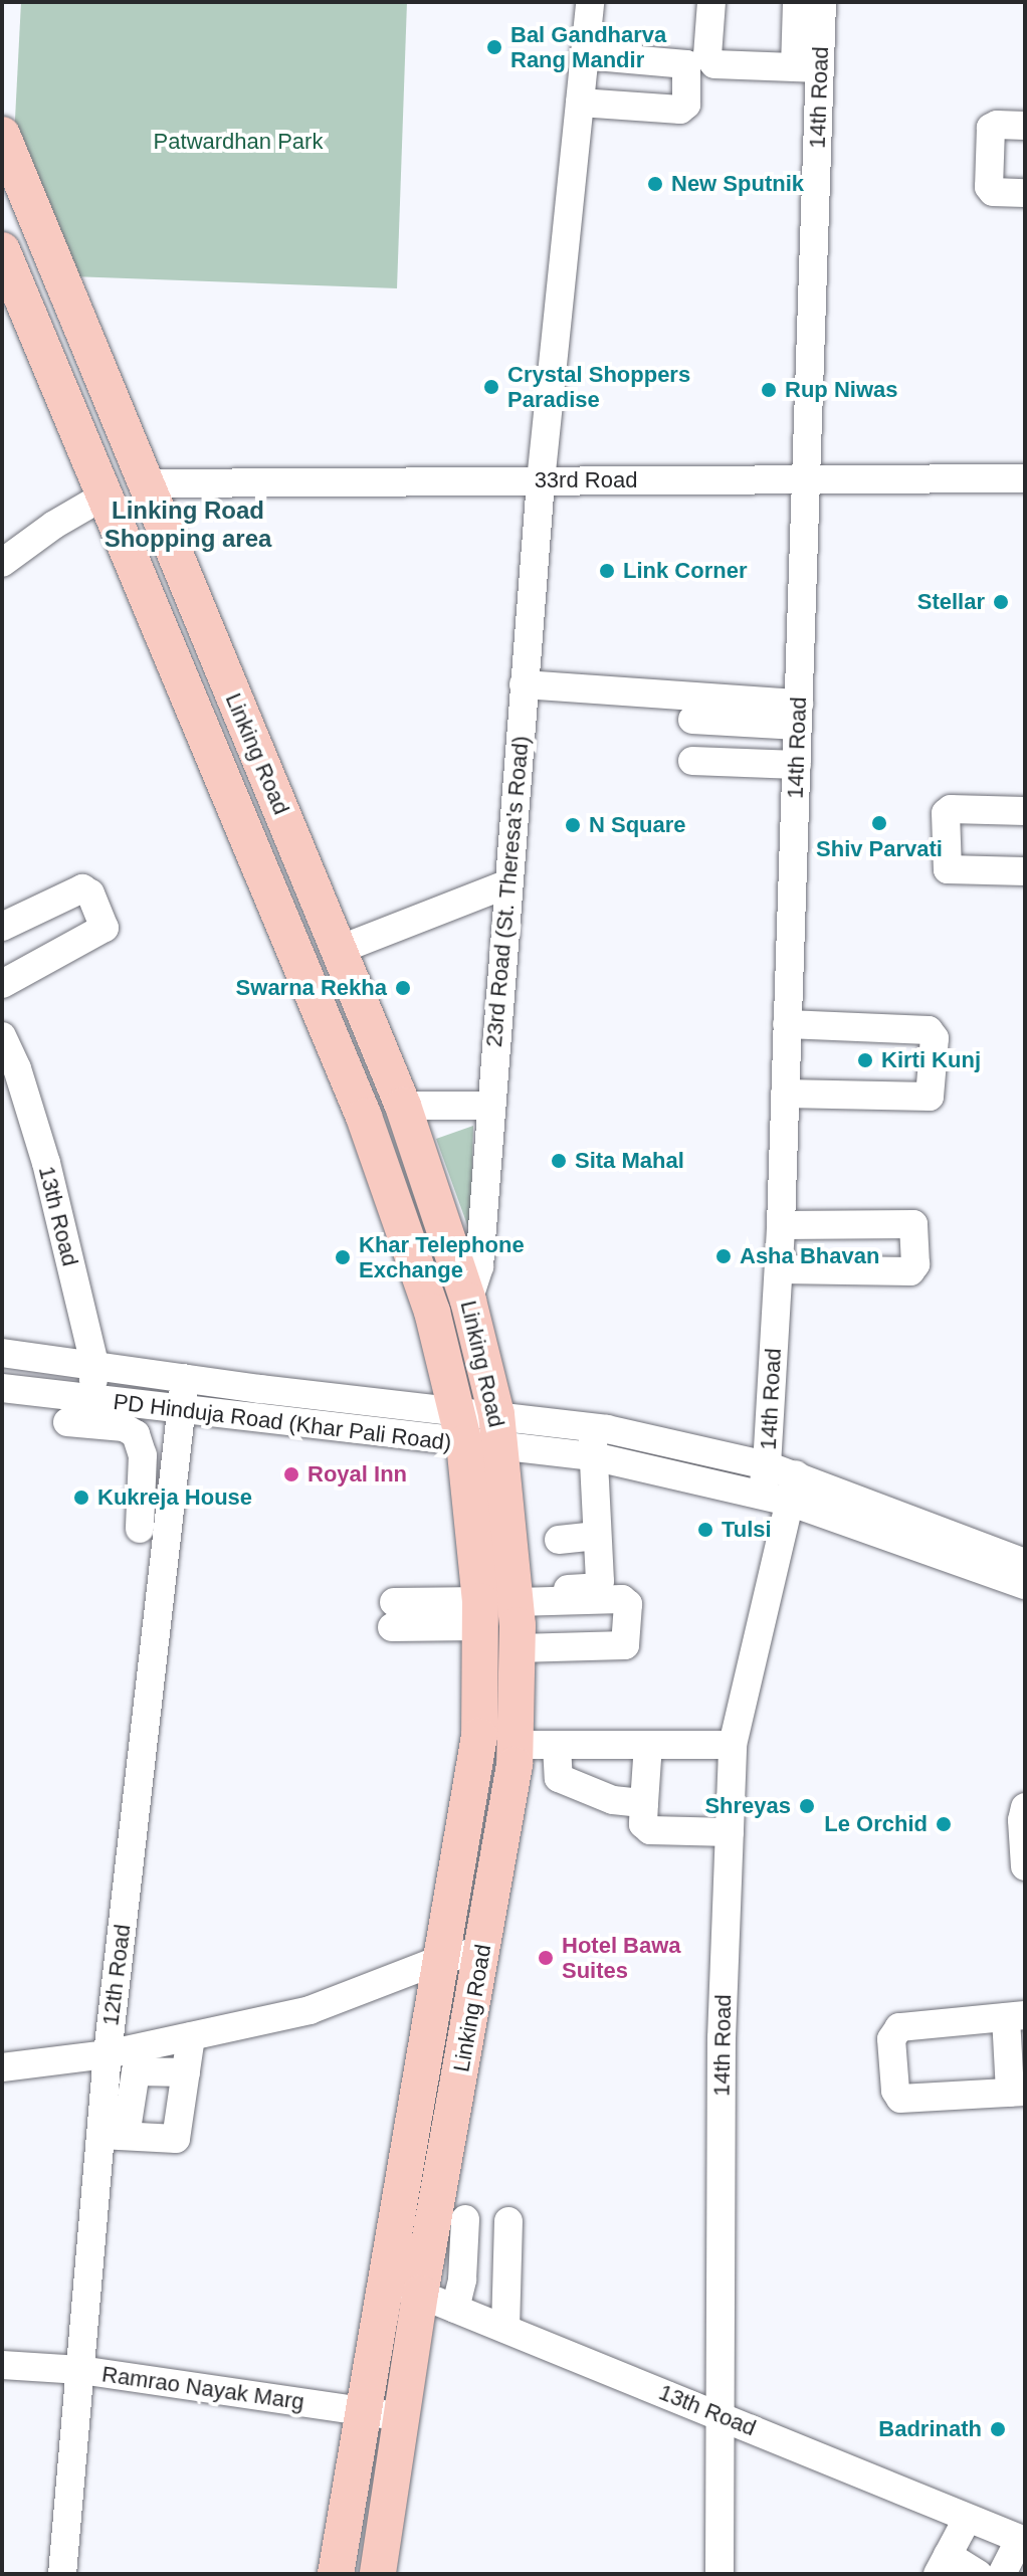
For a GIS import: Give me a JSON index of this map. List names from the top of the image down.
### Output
{
  "streets": {
    "main road": ["Linking Road"],
    "street": [
      "14th Road",
      "33rd Road",
      "23rd Road (St. Theresa's Road)",
      "13th Road",
      "PD Hinduja Road (Khar Pali Road)",
      "12th Road",
      "Ramrao Nayak Marg"
    ]
  },
  "crossings": [
    ["14th Road", "33rd Road"],
    ["14th Road", "13th Road"],
    ["33rd Road", "Linking Road"],
    ["33rd Road", "23rd Road (St. Theresa's Road)"],
    ["Linking Road", "23rd Road (St. Theresa's Road)"],
    ["Linking Road", "13th Road"],
    ["Linking Road", "PD Hinduja Road (Khar Pali Road)"],
    ["Linking Road", "Ramrao Nayak Marg"],
    ["13th Road", "PD Hinduja Road (Khar Pali Road)"],
    ["PD Hinduja Road (Khar Pali Road)", "12th Road"],
    ["12th Road", "Ramrao Nayak Marg"]
  ],
  "districts": ["Linking Road Shopping area"],
  "parks": ["Patwardhan Park"],
  "places": [
    "Bal Gandharva Rang Mandir",
    "New Sputnik",
    "Crystal Shoppers Paradise",
    "Rup Niwas",
    "Link Corner",
    "Stellar",
    "Shiv Parvati",
    "N Square",
    "Swarna Rekha",
    "Kirti Kunj",
    "Sita Mahal",
    "Asha Bhavan",
    "Khar Telephone Exchange",
    "Royal Inn",
    "Kukreja House",
    "Tulsi",
    "Shreyas",
    "Le Orchid",
    "Hotel Bawa Suites",
    "Badrinath"
  ]
}
